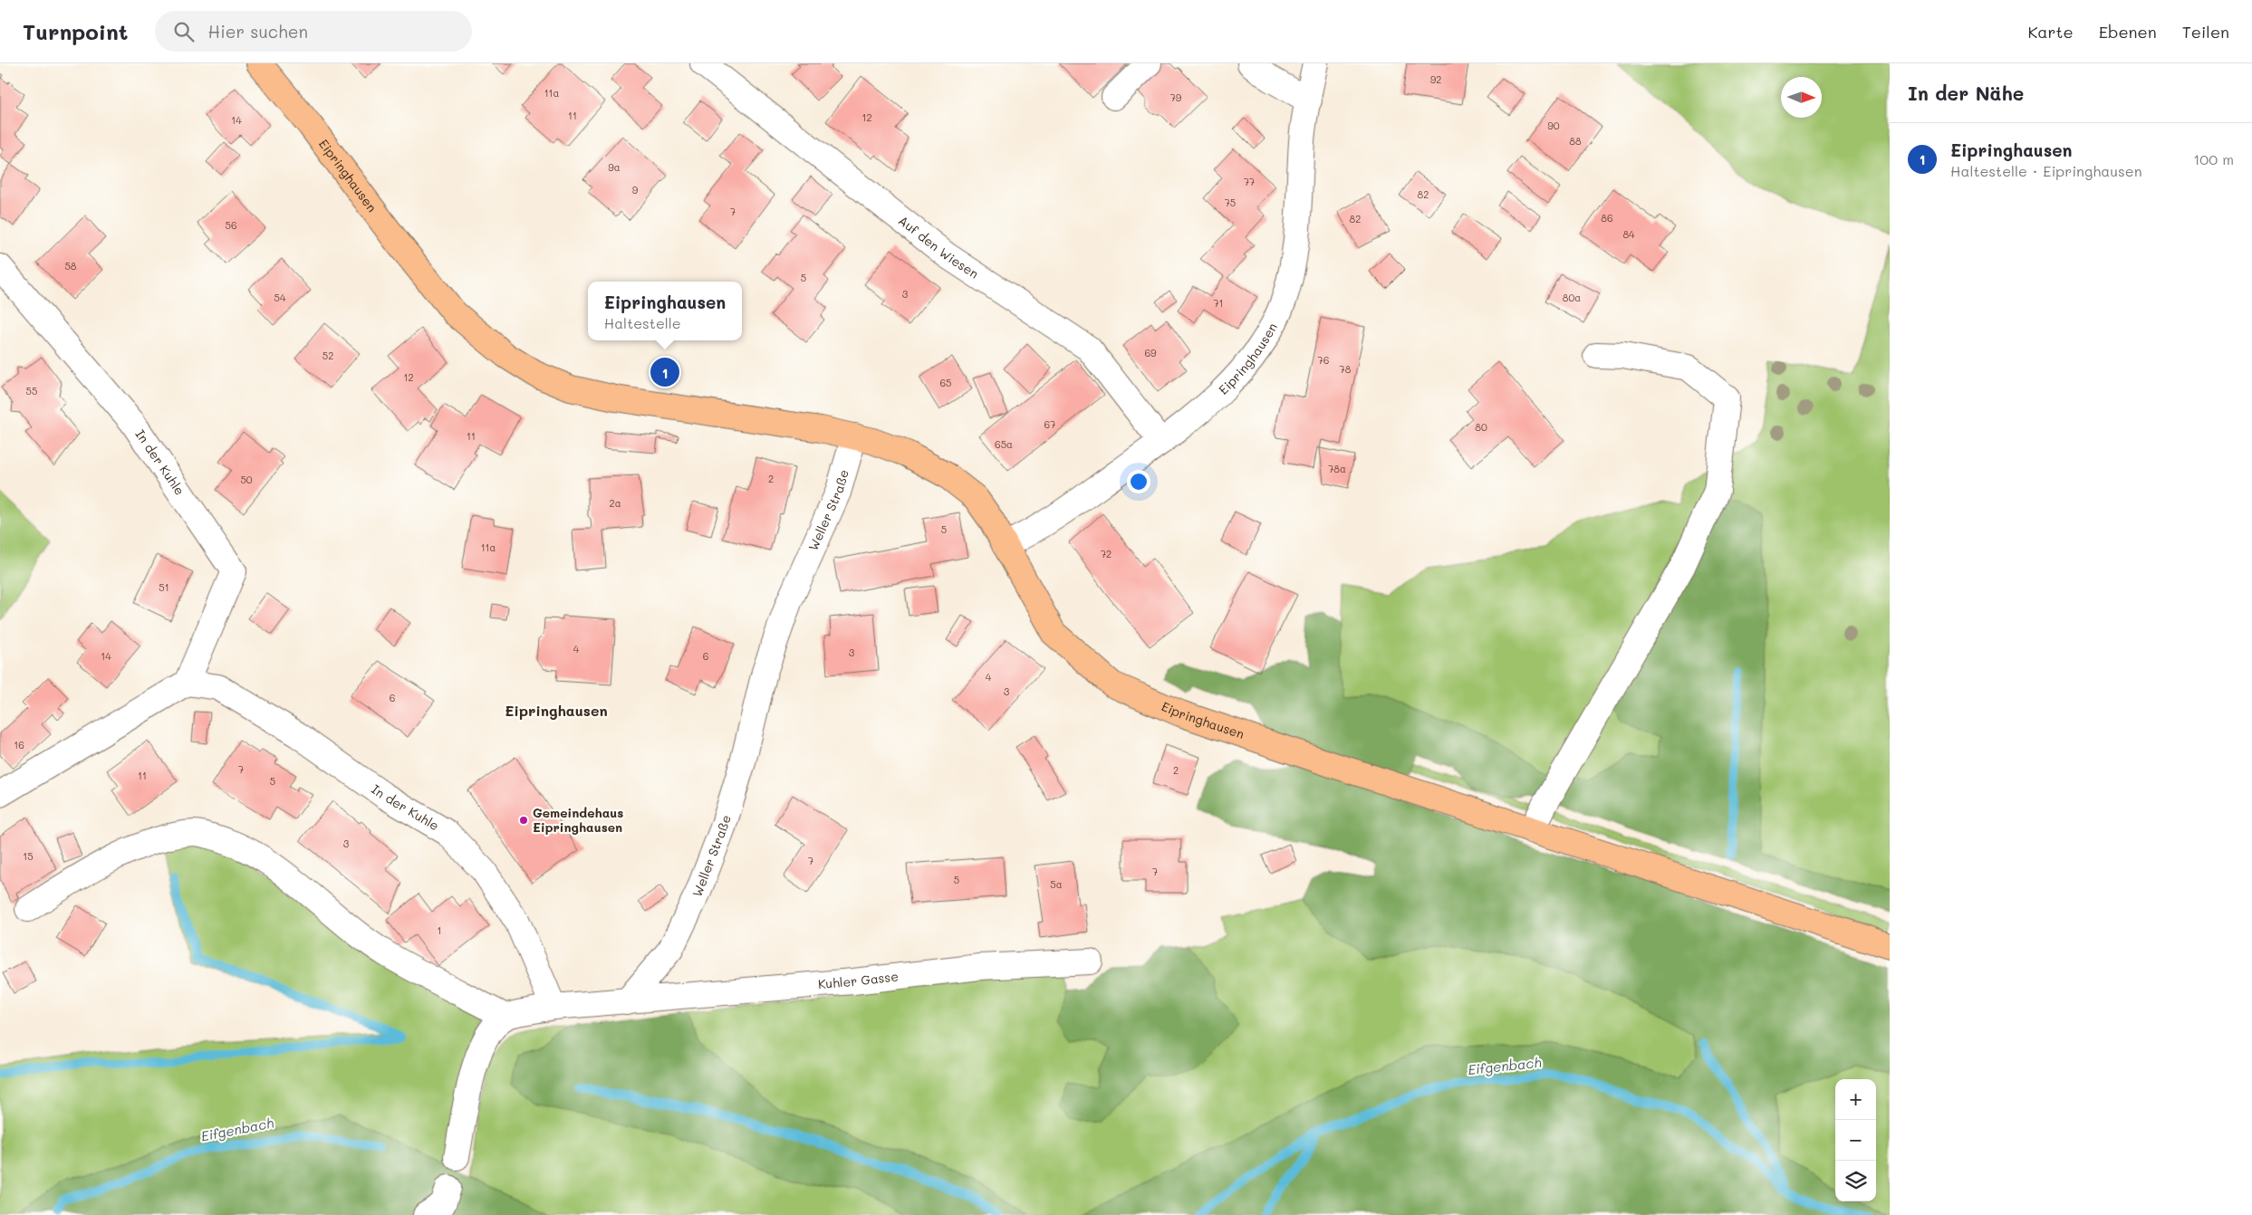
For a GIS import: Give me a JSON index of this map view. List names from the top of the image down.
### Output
{
  "streets": {
    "main road": ["Eipringhausen"],
    "street": [
      "Auf den Wiesen",
      "In der Kuhle",
      "Weller Straße",
      "Kuhler Gasse"
    ]
  },
  "crossings": [
    ["Eipringhausen", "Auf den Wiesen"],
    ["Eipringhausen", "Weller Straße"],
    ["Weller Straße", "Kuhler Gasse"]
  ],
  "districts": ["Eipringhausen"],
  "water": ["Eifgenbach"],
  "places": ["Gemeindehaus Eipringhausen"],
  "house_numbers": [
    "92",
    "11a",
    "79",
    "11",
    "12",
    "14",
    "90",
    "88",
    "9a",
    "77",
    "9",
    "82",
    "75",
    "7",
    "86",
    "82",
    "56",
    "84",
    "58",
    "5",
    "3",
    "54",
    "80a",
    "71",
    "69",
    "52",
    "76",
    "78",
    "12",
    "65",
    "55",
    "67",
    "80",
    "11",
    "65a",
    "78a",
    "2",
    "50",
    "2a",
    "5",
    "11a",
    "72",
    "51",
    "4",
    "3",
    "14",
    "6",
    "4",
    "3",
    "6",
    "16",
    "7",
    "2",
    "11",
    "5",
    "3",
    "15",
    "7",
    "7",
    "5",
    "5a",
    "1"
  ],
  "north": "right",
  "page": {
    "header": "Turnpoint",
    "search": "Hier suchen",
    "nav": ["Karte", "Ebenen", "Teilen"],
    "heading": "In der Nähe",
    "list": [
      {
        "mark": "1",
        "name": "Eipringhausen",
        "note": "Haltestelle · Eipringhausen",
        "value": "100 m"
      }
    ],
    "popup": ["Eipringhausen", "Haltestelle"],
    "pins": "1",
    "map_buttons": ["+", "−"]
  }
}
